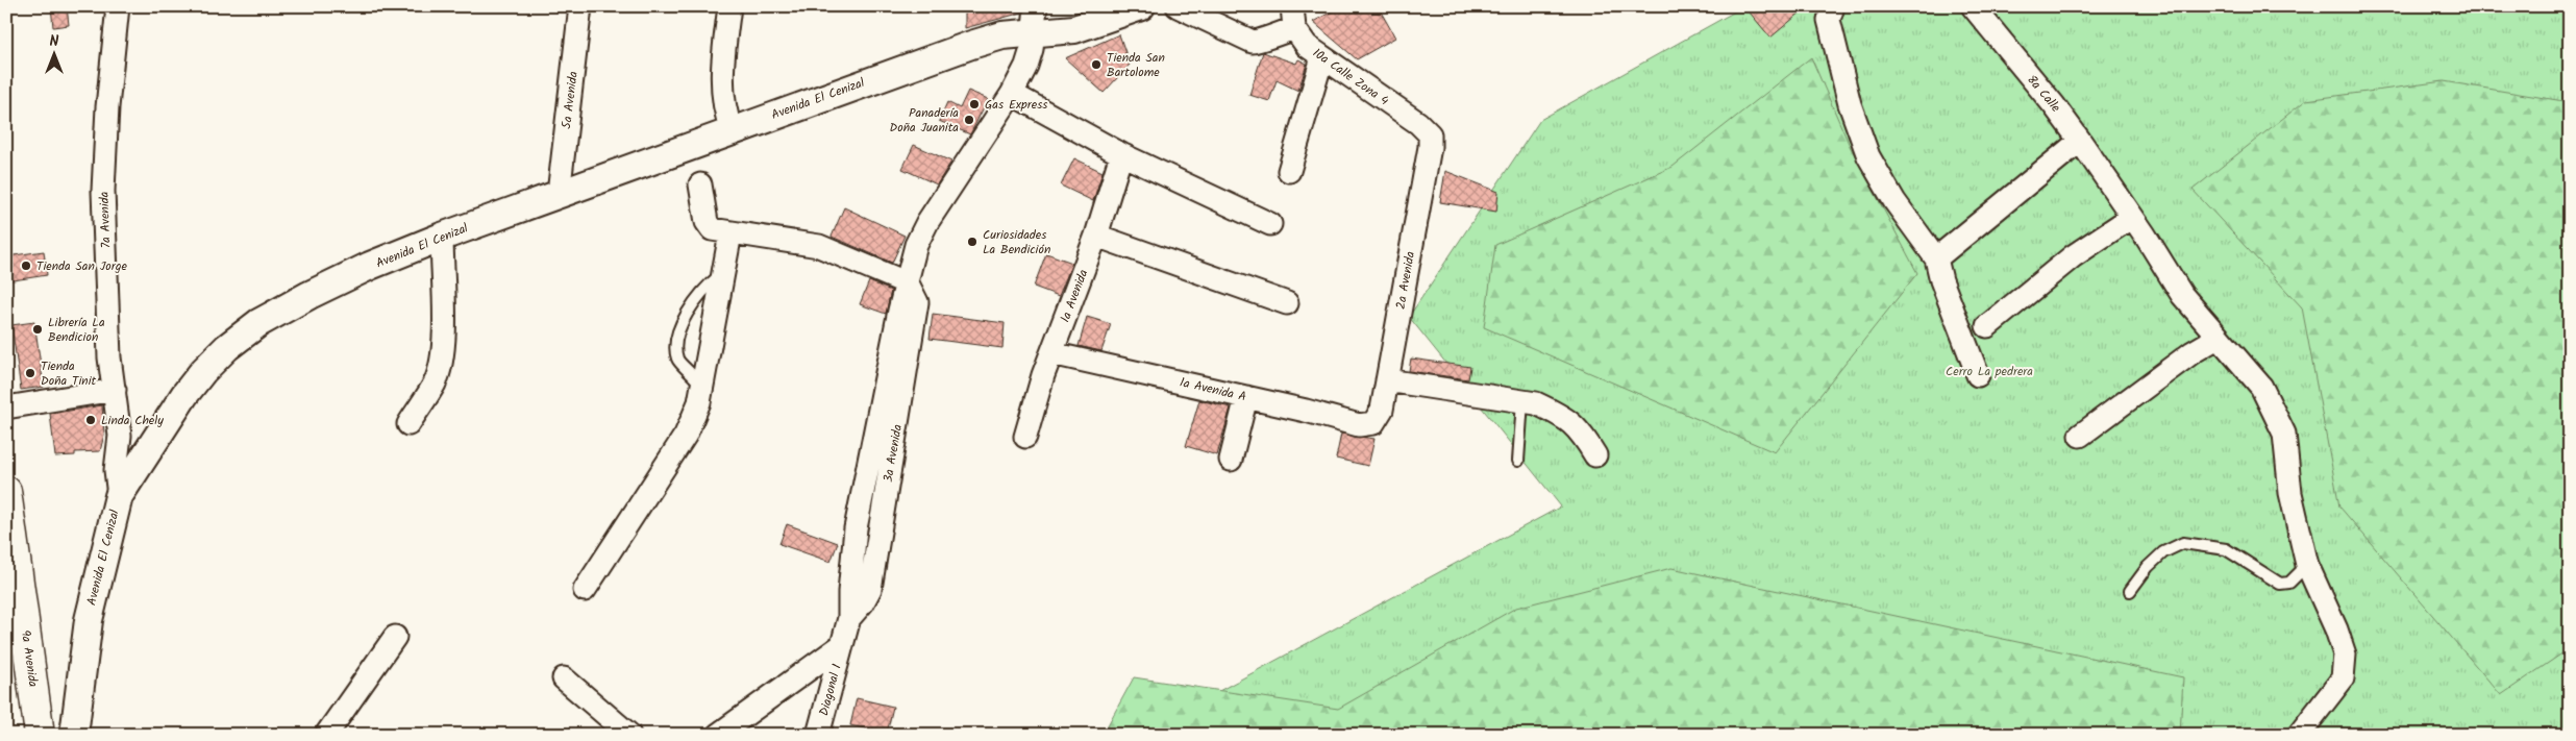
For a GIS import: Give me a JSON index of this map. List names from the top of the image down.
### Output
{
  "streets": {
    "main road": ["9a Avenida"],
    "street": [
      "10a Calle Zona 4",
      "8a Calle",
      "Avenida El Cenizal",
      "5a Avenida",
      "7a Avenida",
      "2a Avenida",
      "1a Avenida",
      "1a Avenida A",
      "3a Avenida",
      "Diagonal 1"
    ]
  },
  "crossings": [
    ["10a Calle Zona 4", "2a Avenida"],
    ["Avenida El Cenizal", "5a Avenida"],
    ["Avenida El Cenizal", "7a Avenida"],
    ["2a Avenida", "1a Avenida A"],
    ["1a Avenida", "1a Avenida A"],
    ["3a Avenida", "Diagonal 1"]
  ],
  "parks": ["Cerro La pedrera"],
  "places": [
    "Tienda San Bartolome",
    "Gas Express",
    "Panadería Doña Juanita",
    "Curiosidades La Bendición",
    "Tienda San Jorge",
    "Librería La Bendicion",
    "Tienda Doña Tinit",
    "Linda Chely"
  ],
  "north": "top"
}
